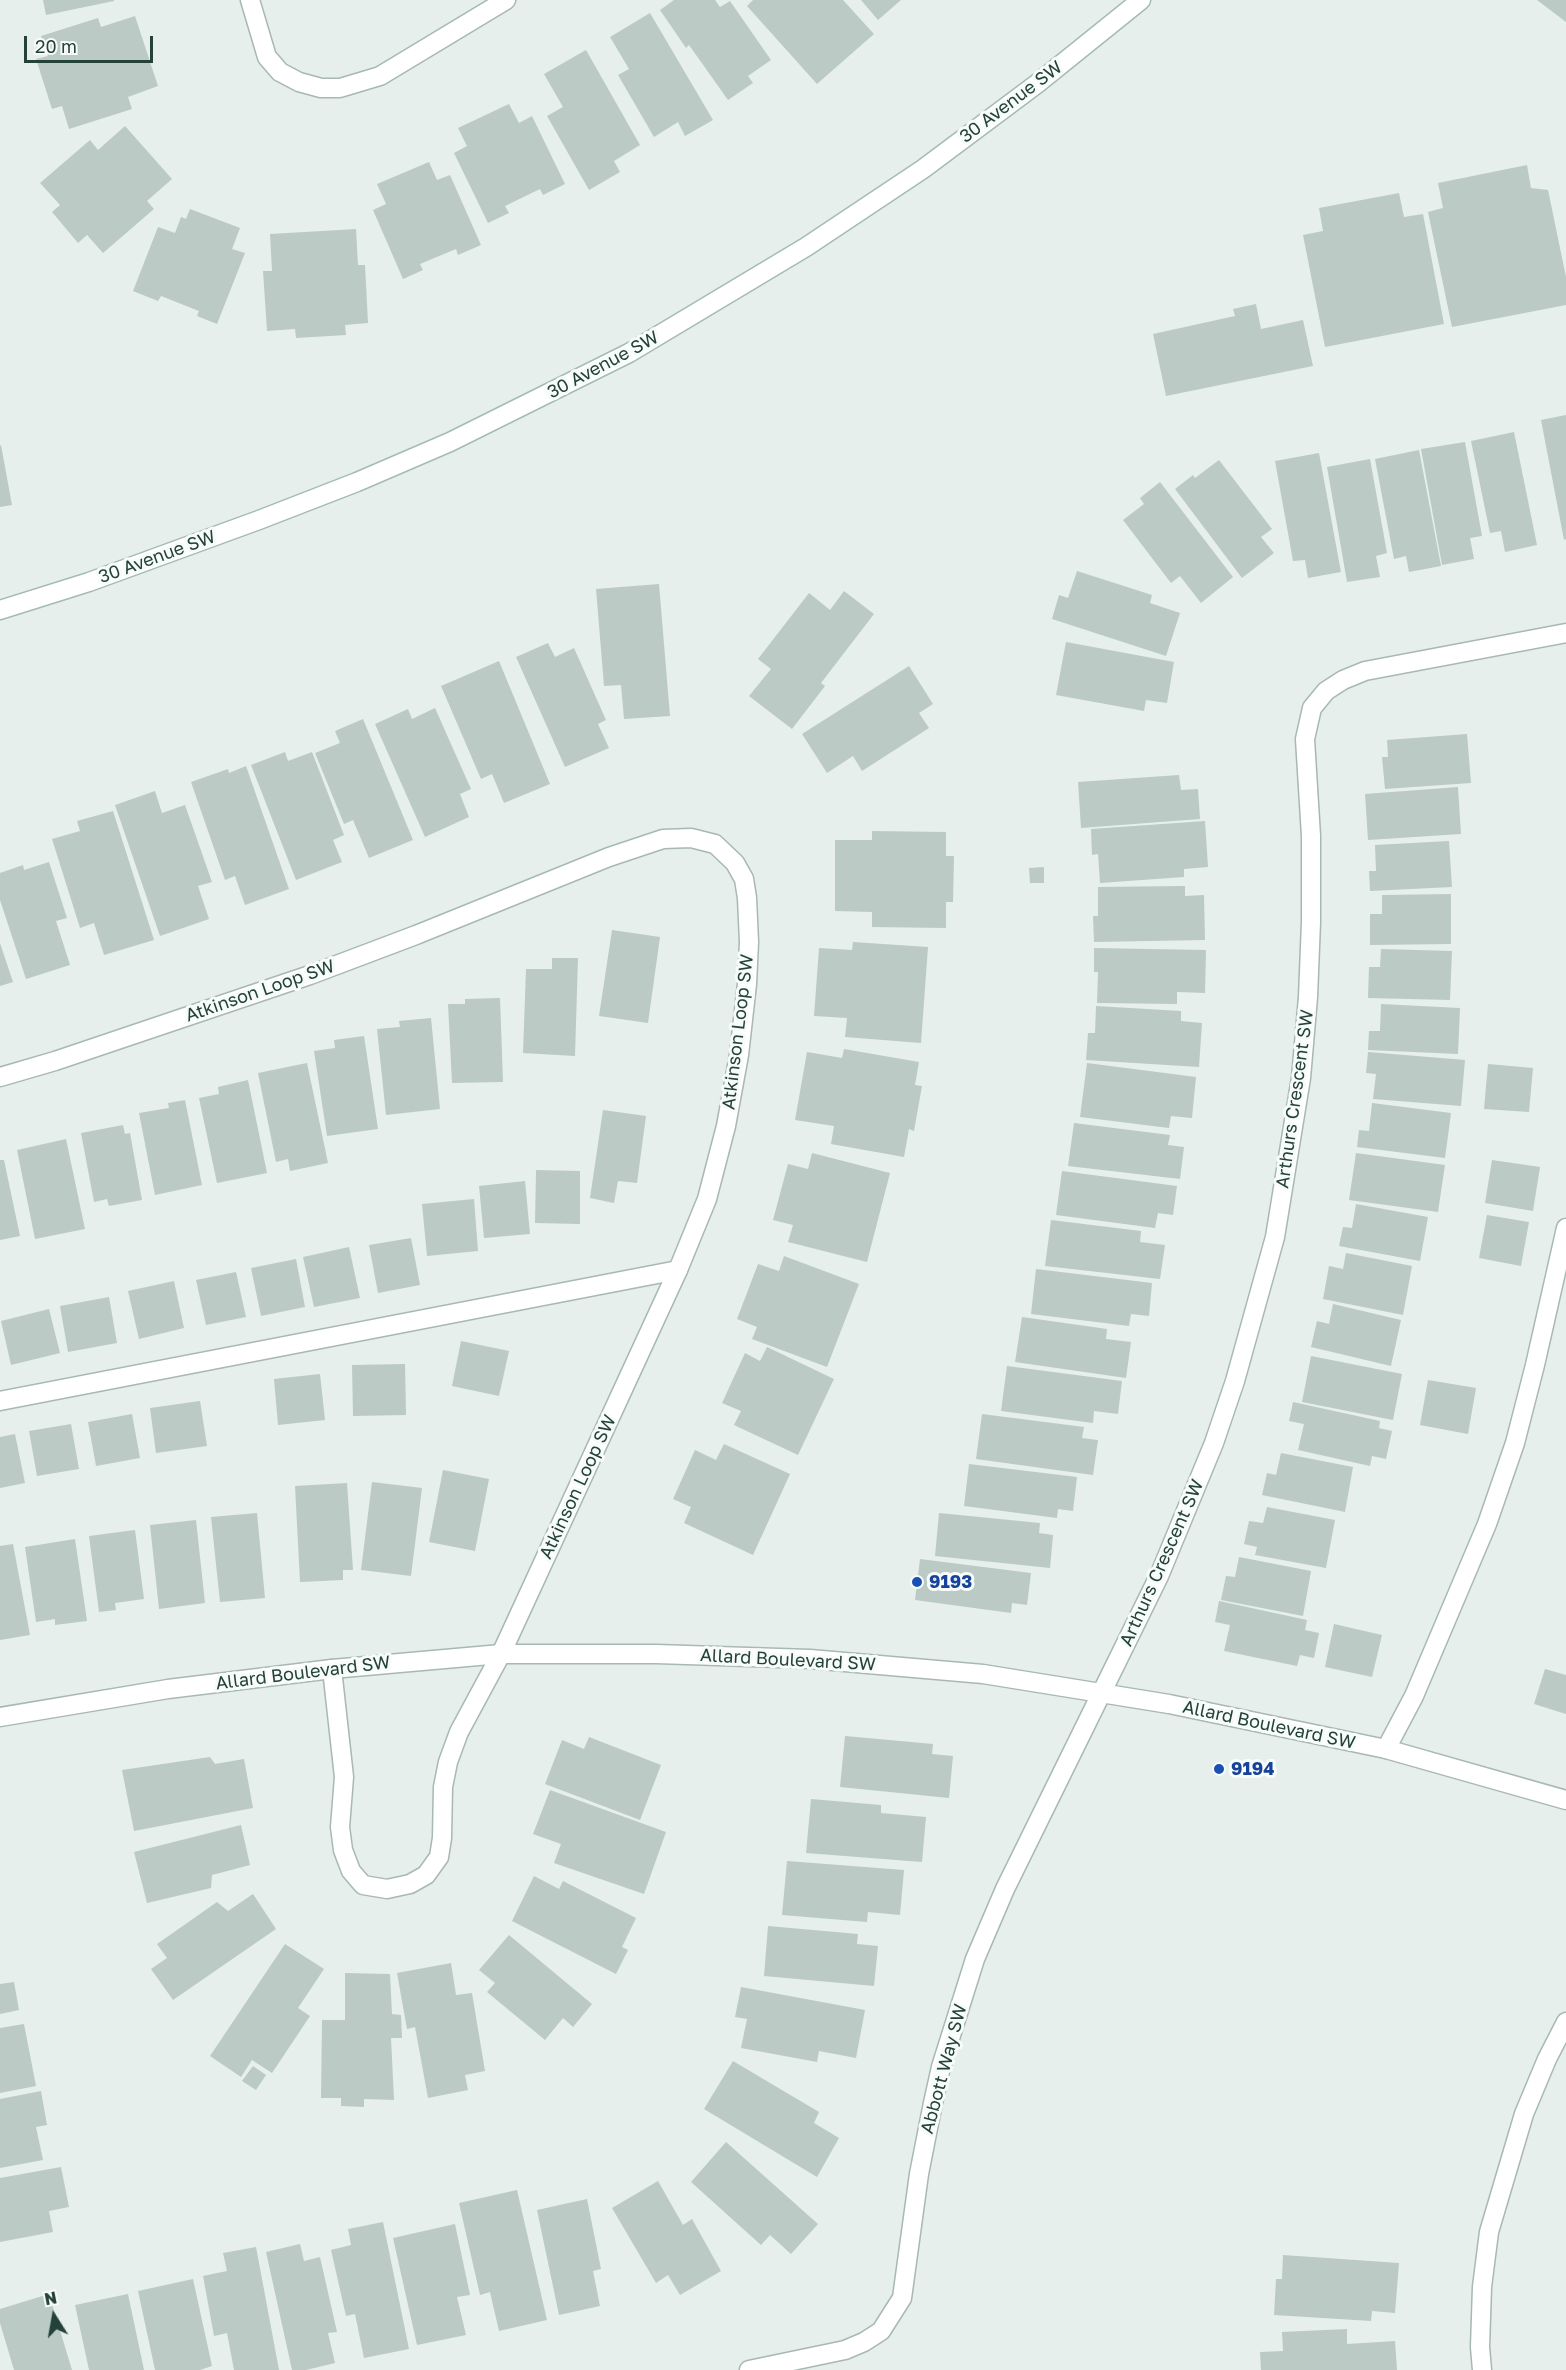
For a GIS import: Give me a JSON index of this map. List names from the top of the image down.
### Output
{
  "streets": {
    "street": [
      "30 Avenue SW",
      "Atkinson Loop SW",
      "Arthurs Crescent SW",
      "Allard Boulevard SW",
      "Abbott Way SW"
    ]
  },
  "crossings": [
    ["Atkinson Loop SW", "Allard Boulevard SW"],
    ["Arthurs Crescent SW", "Allard Boulevard SW"],
    ["Arthurs Crescent SW", "Abbott Way SW"],
    ["Allard Boulevard SW", "Abbott Way SW"]
  ],
  "places": ["9193", "9194"],
  "scale_bar": "20 m",
  "north": "top"
}
